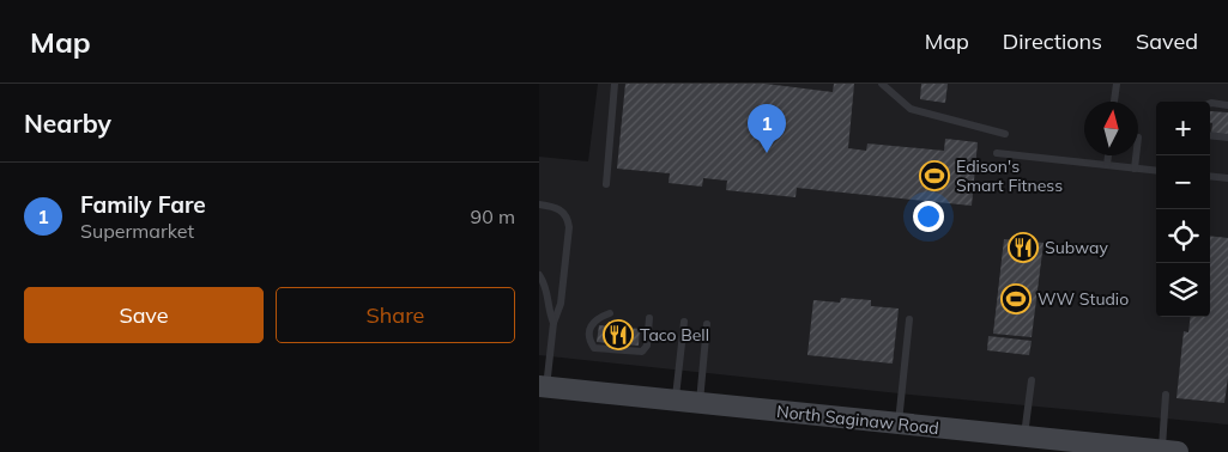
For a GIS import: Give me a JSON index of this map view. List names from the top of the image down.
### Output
{
  "streets": {
    "main road": ["North Saginaw Road"]
  },
  "places": {
    "sports": ["Edison's Smart Fitness", "WW Studio"],
    "restaurant": ["Subway", "Taco Bell"]
  },
  "north": "top",
  "page": {
    "header": "Map",
    "nav": ["Map", "Directions", "Saved"],
    "heading": "Nearby",
    "map_buttons": ["+", "−"],
    "pins": "1",
    "list": [
      {
        "mark": "1",
        "name": "Family Fare",
        "note": "Supermarket",
        "value": "90 m"
      }
    ],
    "buttons": ["Save", "Share"]
  }
}
